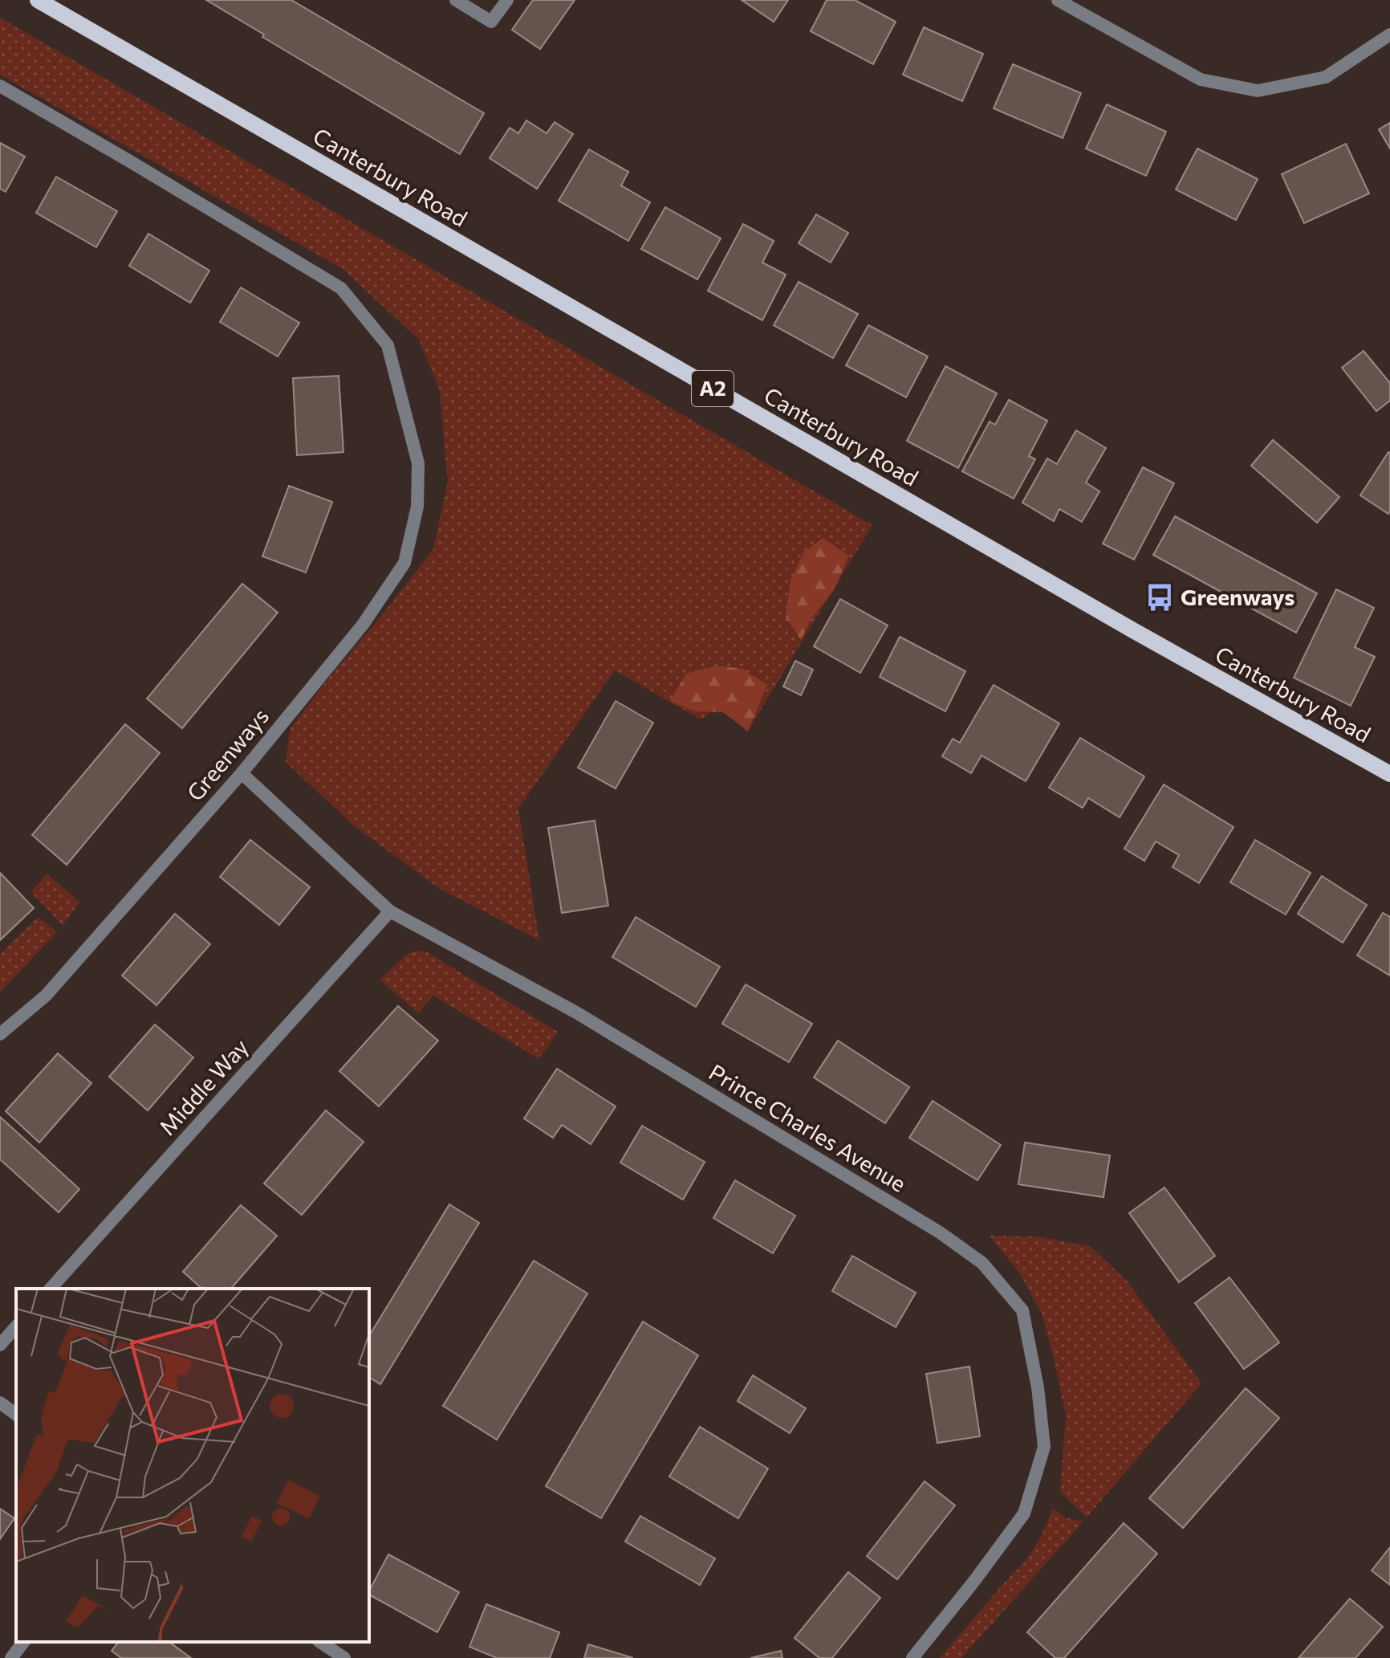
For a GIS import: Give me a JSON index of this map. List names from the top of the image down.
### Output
{
  "streets": {
    "main road": ["Canterbury Road", "A2"],
    "street": ["Greenways", "Middle Way", "Prince Charles Avenue"]
  },
  "crossings": [
    ["Greenways", "Prince Charles Avenue"],
    ["Middle Way", "Prince Charles Avenue"]
  ],
  "places": {
    "bus stop": ["Greenways"]
  }
}
